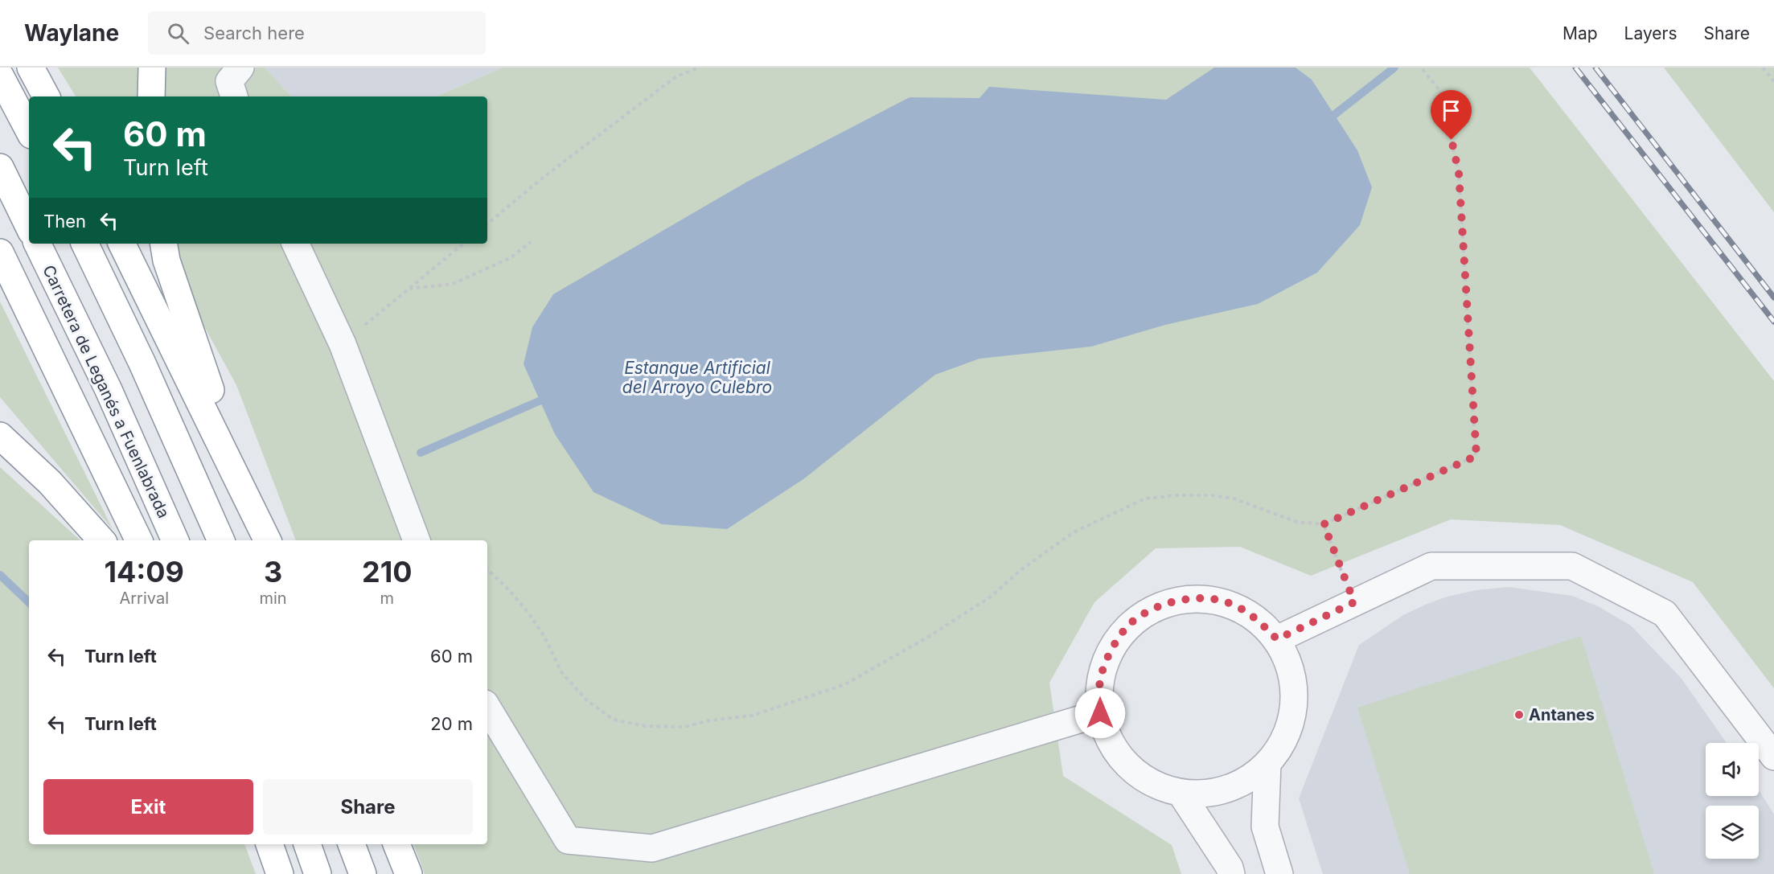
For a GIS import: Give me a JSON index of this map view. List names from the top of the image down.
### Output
{
  "streets": {
    "highway": ["Carretera de Leganés a Fuenlabrada"]
  },
  "water": ["Estanque Artificial del Arroyo Culebro"],
  "places": ["Antanes"],
  "page": {
    "header": "Waylane",
    "search": "Search here",
    "nav": ["Map", "Layers", "Share"],
    "turn": ["60 m", "Turn left"],
    "then": "Then",
    "eta": [
      "14:09",
      "Arrival",
      "3",
      "min",
      "210",
      "m"
    ],
    "list": [
      {
        "name": "Turn left",
        "value": "60 m"
      },
      {
        "name": "Turn left",
        "value": "20 m"
      }
    ],
    "buttons": ["Exit", "Share"]
  }
}
